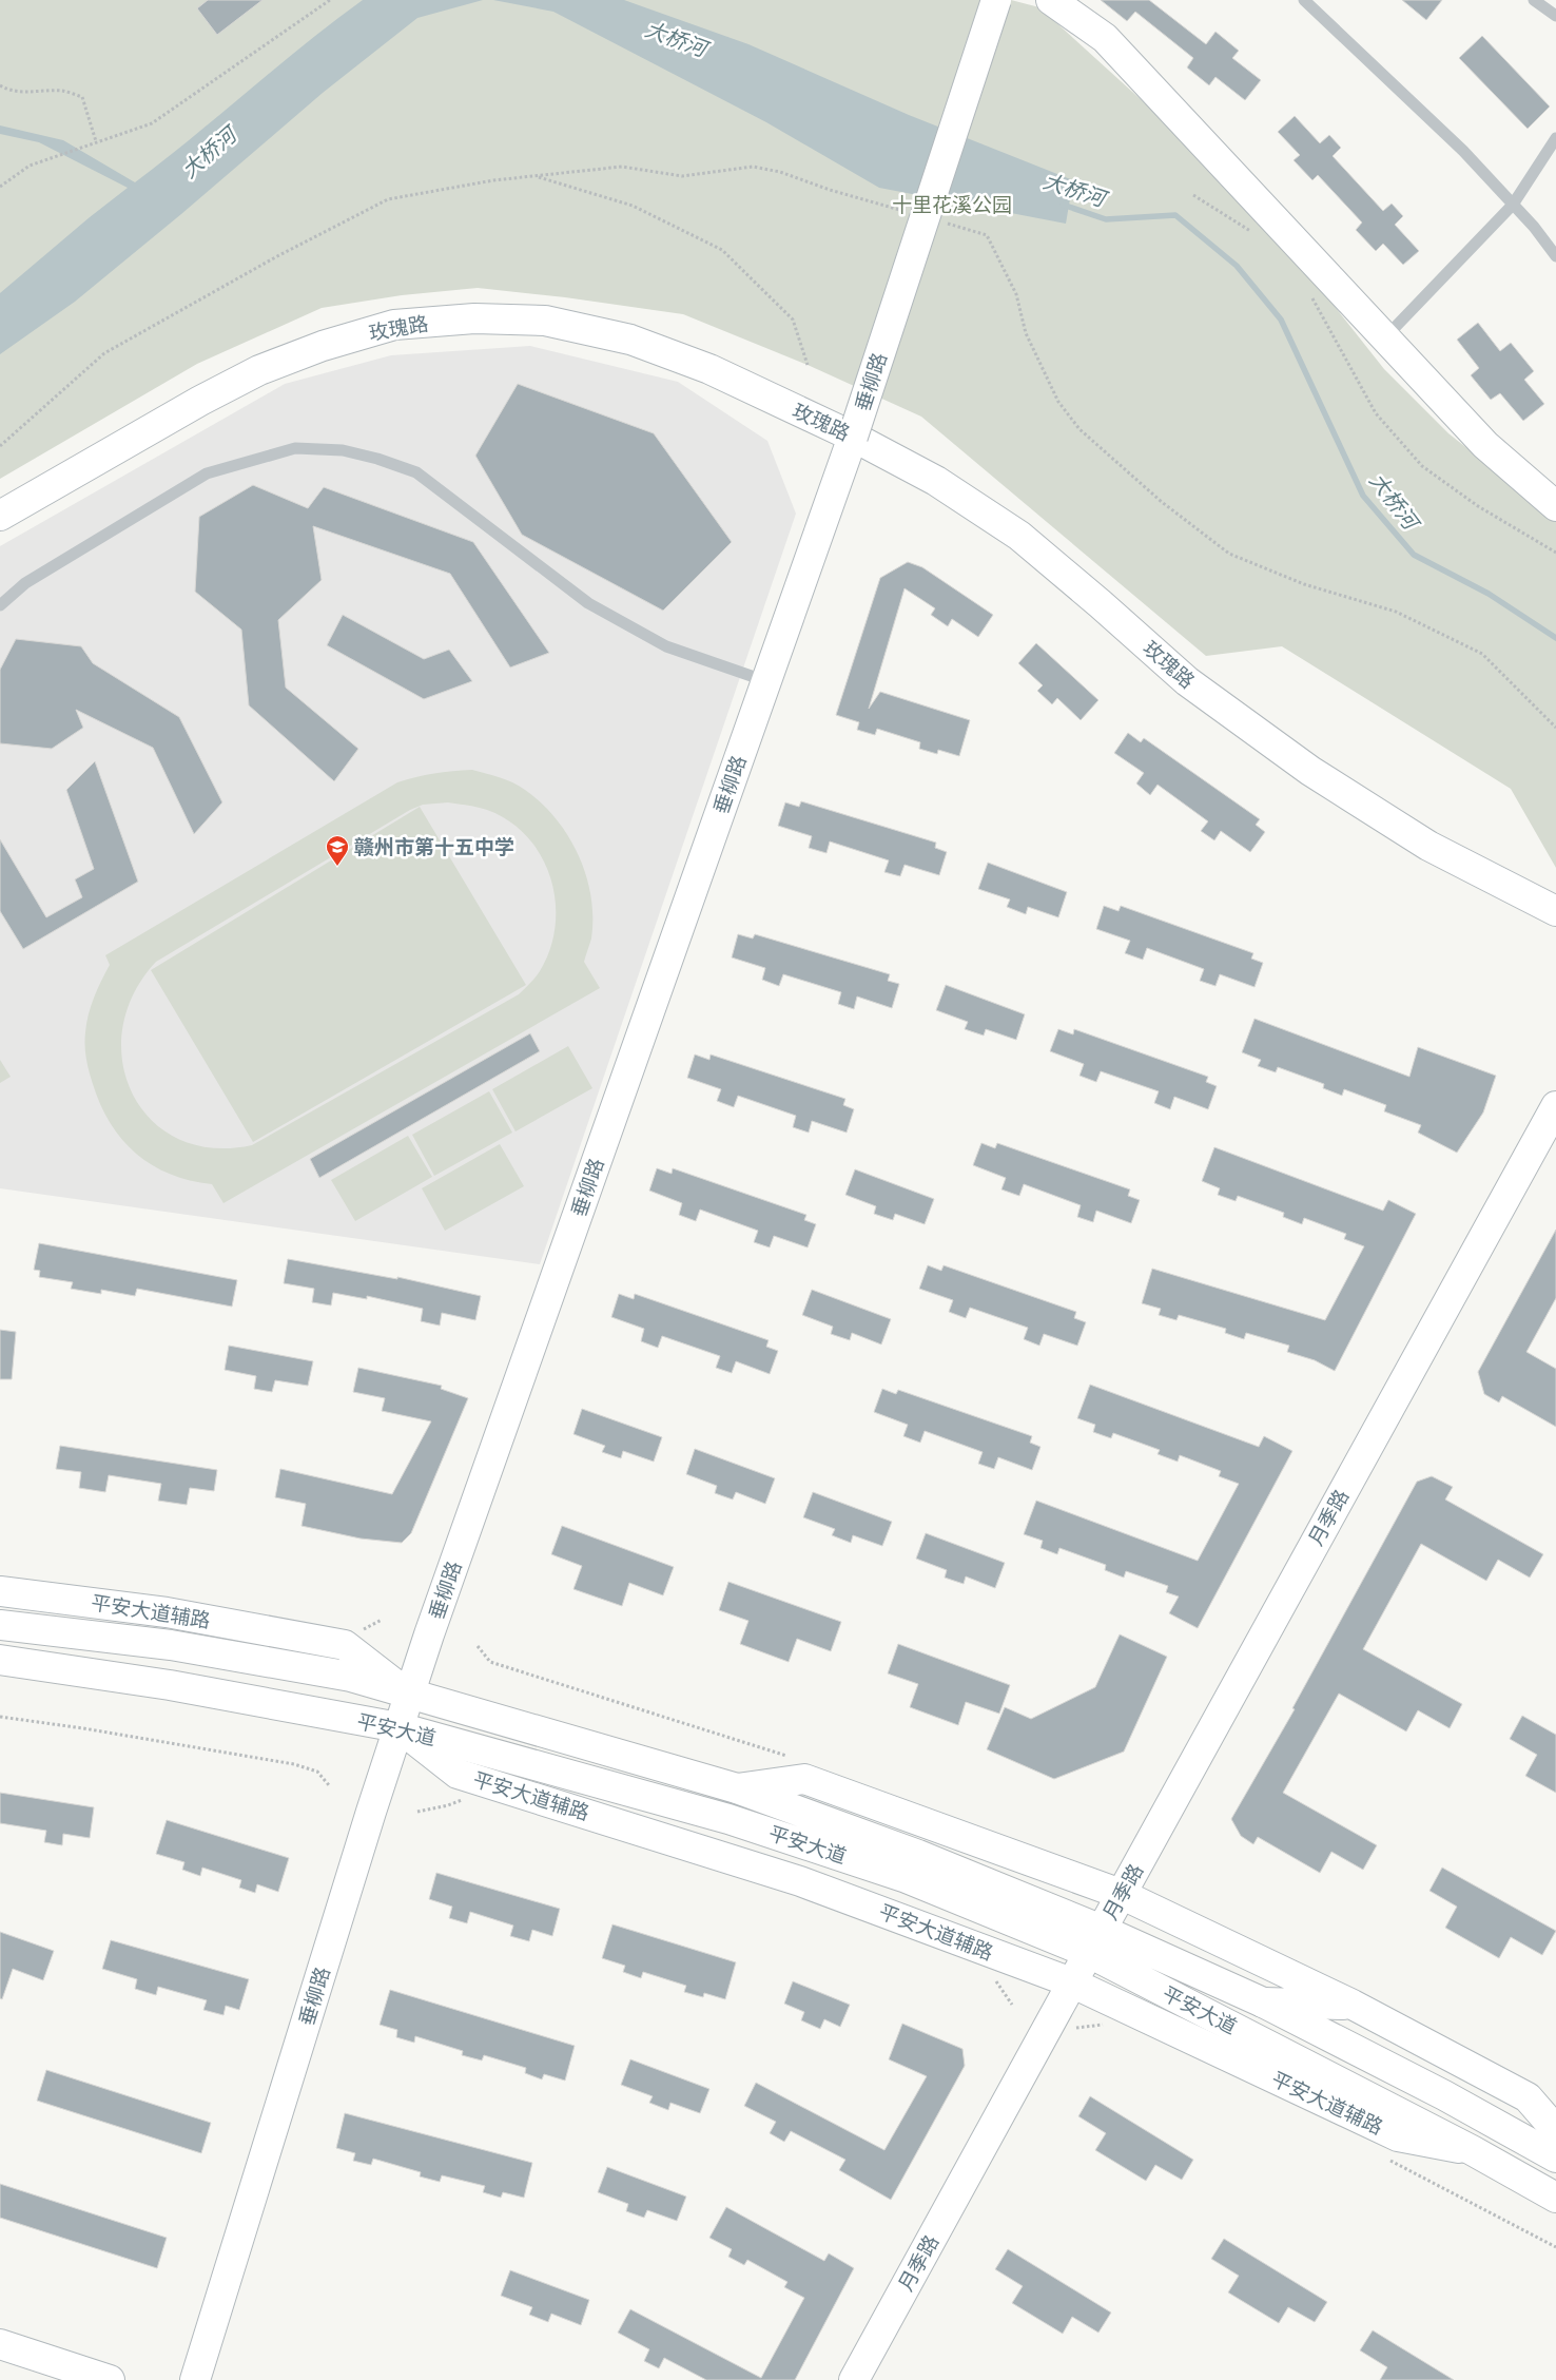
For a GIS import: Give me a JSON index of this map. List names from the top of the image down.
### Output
{
  "streets": {
    "street": [
      "玫瑰路",
      "垂柳路",
      "月季路",
      "平安大道辅路",
      "平安大道"
    ]
  },
  "crossings": [
    ["玫瑰路", "垂柳路"],
    ["垂柳路", "平安大道辅路"],
    ["垂柳路", "平安大道"],
    ["月季路", "平安大道辅路"],
    ["月季路", "平安大道"],
    ["平安大道辅路", "平安大道"]
  ],
  "water": ["大桥河"],
  "parks": ["十里花溪公园"],
  "places": {
    "school or university": ["赣州市第十五中学"]
  }
}
